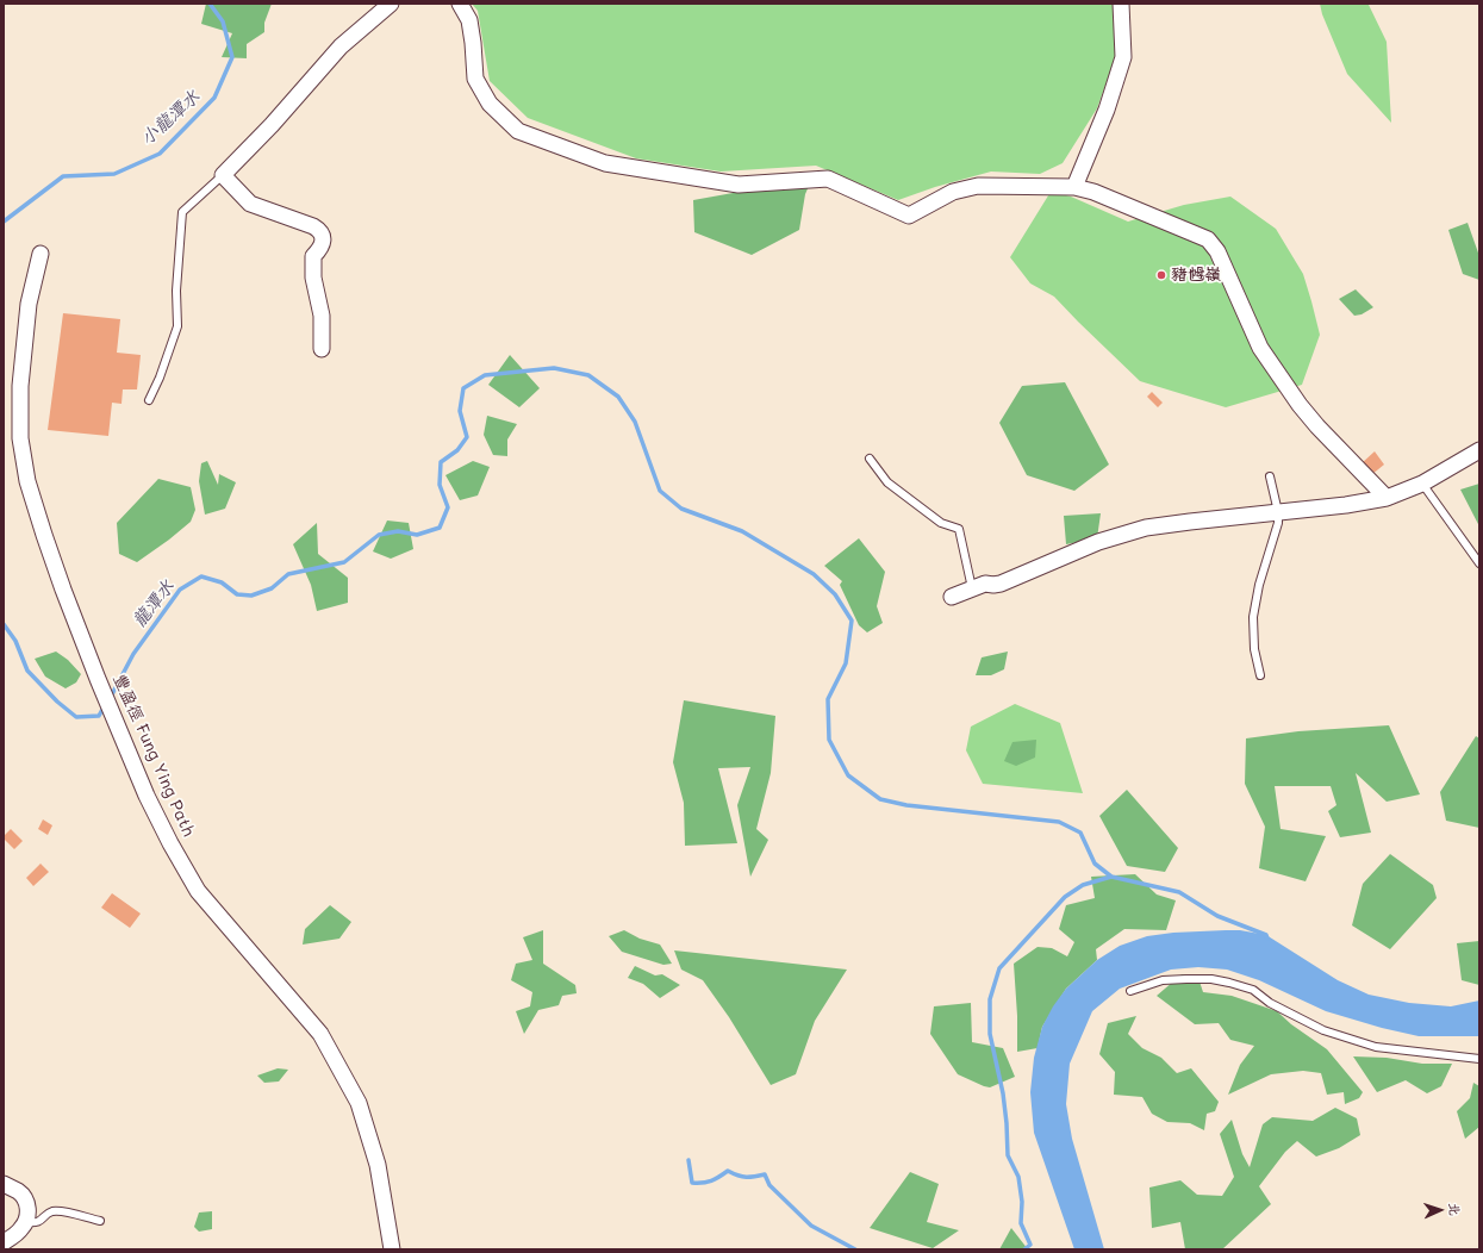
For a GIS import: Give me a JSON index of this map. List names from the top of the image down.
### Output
{
  "streets": {
    "street": ["豐盈徑 Fung Ying Path"]
  },
  "water": ["小龍潭水", "龍潭水"],
  "places": ["豬乸嶺"],
  "north": "right"
}
